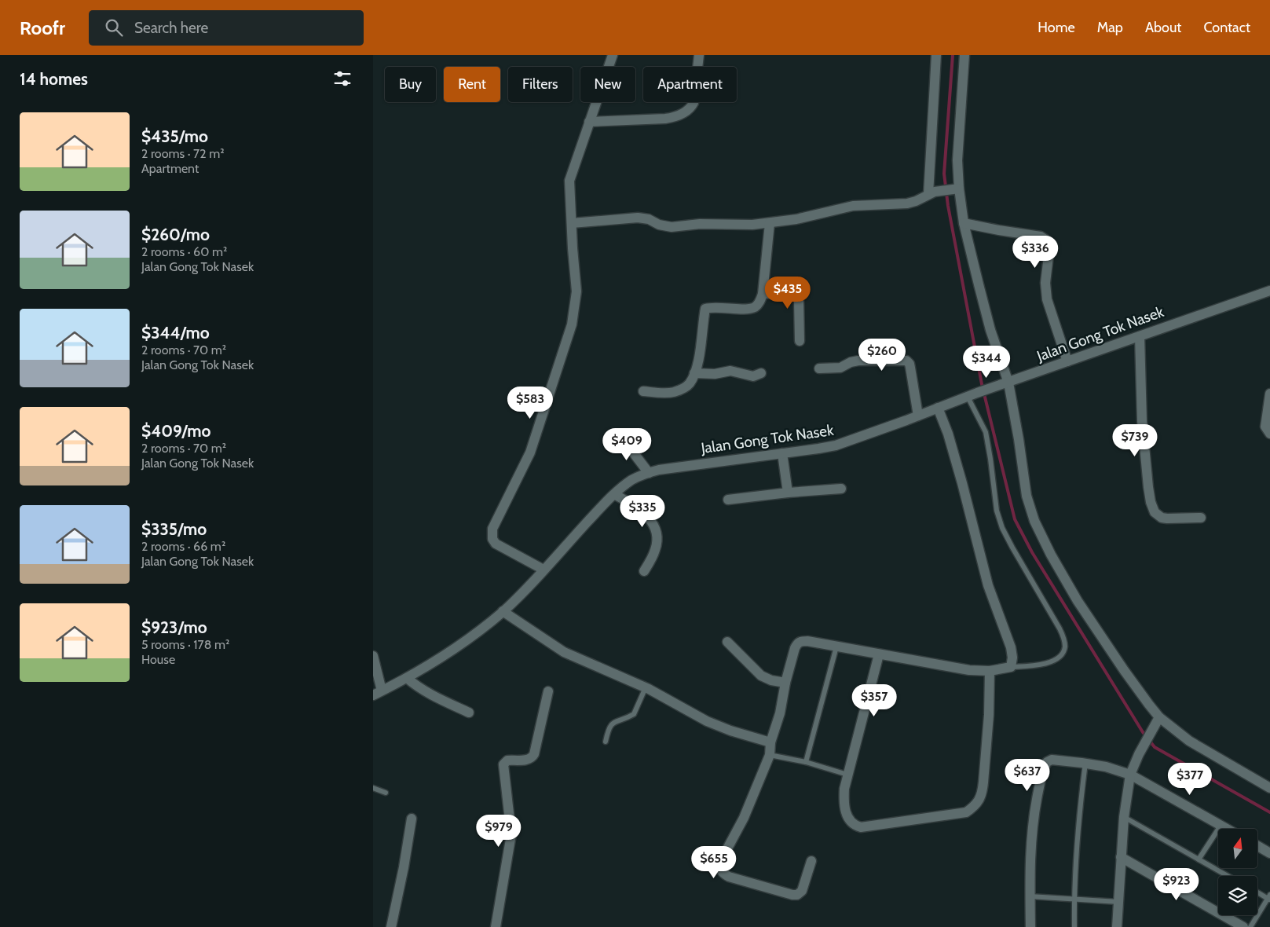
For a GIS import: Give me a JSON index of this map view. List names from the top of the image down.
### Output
{
  "streets": {
    "street": ["Jalan Gong Tok Nasek"]
  },
  "north": "top",
  "page": {
    "header": "Roofr",
    "search": "Search here",
    "nav": [
      "Home",
      "Map",
      "About",
      "Contact"
    ],
    "heading": "14 homes",
    "chip": [
      "Buy",
      "Rent",
      "Filters",
      "New",
      "Apartment"
    ],
    "list": [
      {
        "name": "$435/mo",
        "note": "2 rooms · 72 m² · Apartment"
      },
      {
        "name": "$260/mo",
        "note": "2 rooms · 60 m² · Jalan Gong Tok Nasek"
      },
      {
        "name": "$344/mo",
        "note": "2 rooms · 70 m² · Jalan Gong Tok Nasek"
      },
      {
        "name": "$409/mo",
        "note": "2 rooms · 70 m² · Jalan Gong Tok Nasek"
      },
      {
        "name": "$335/mo",
        "note": "2 rooms · 66 m² · Jalan Gong Tok Nasek"
      },
      {
        "name": "$923/mo",
        "note": "5 rooms · 178 m² · House"
      }
    ],
    "price": [
      "$336",
      "$435",
      "$260",
      "$344",
      "$583",
      "$739",
      "$409",
      "$335",
      "$357",
      "$637",
      "$377",
      "$979",
      "$655",
      "$923"
    ]
  }
}
